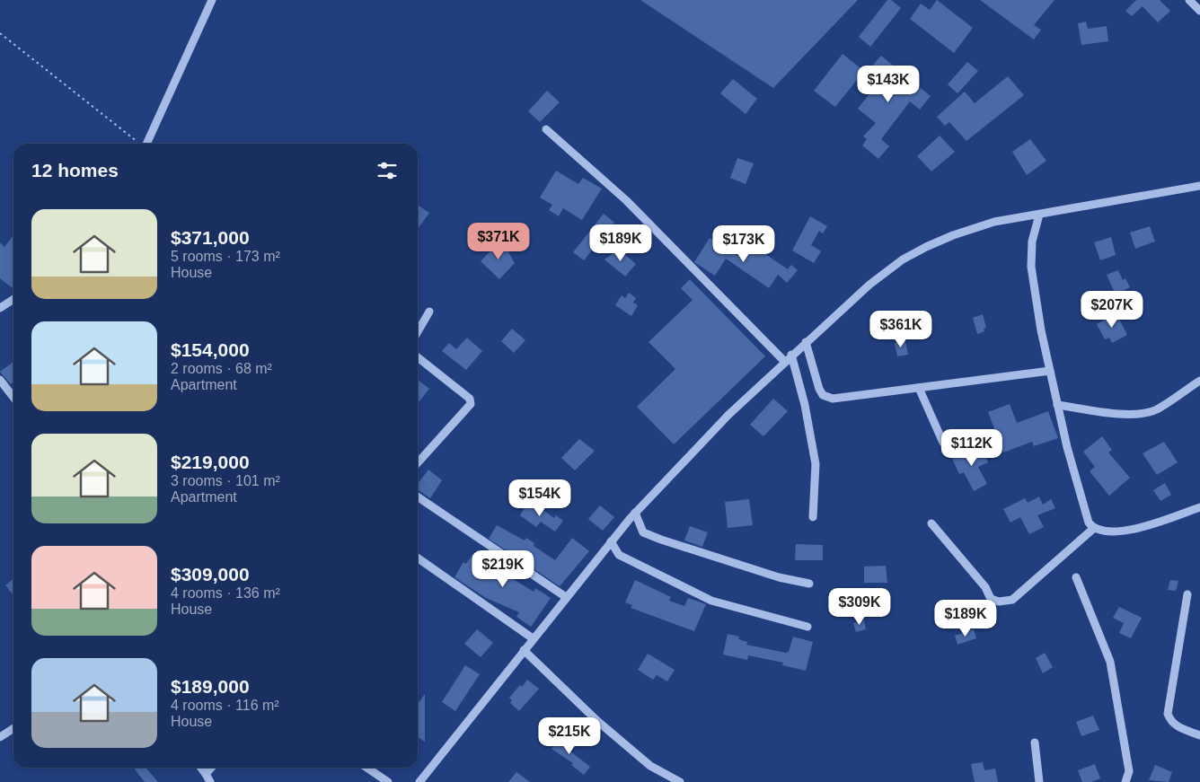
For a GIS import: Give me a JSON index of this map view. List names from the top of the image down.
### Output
{
  "page": {
    "price": [
      "$143K",
      "$371K",
      "$189K",
      "$173K",
      "$207K",
      "$361K",
      "$112K",
      "$154K",
      "$219K",
      "$309K",
      "$189K",
      "$215K"
    ],
    "heading": "12 homes",
    "list": [
      {
        "name": "$371,000",
        "note": "5 rooms · 173 m² · House"
      },
      {
        "name": "$154,000",
        "note": "2 rooms · 68 m² · Apartment"
      },
      {
        "name": "$219,000",
        "note": "3 rooms · 101 m² · Apartment"
      },
      {
        "name": "$309,000",
        "note": "4 rooms · 136 m² · House"
      },
      {
        "name": "$189,000",
        "note": "4 rooms · 116 m² · House"
      }
    ]
  }
}
